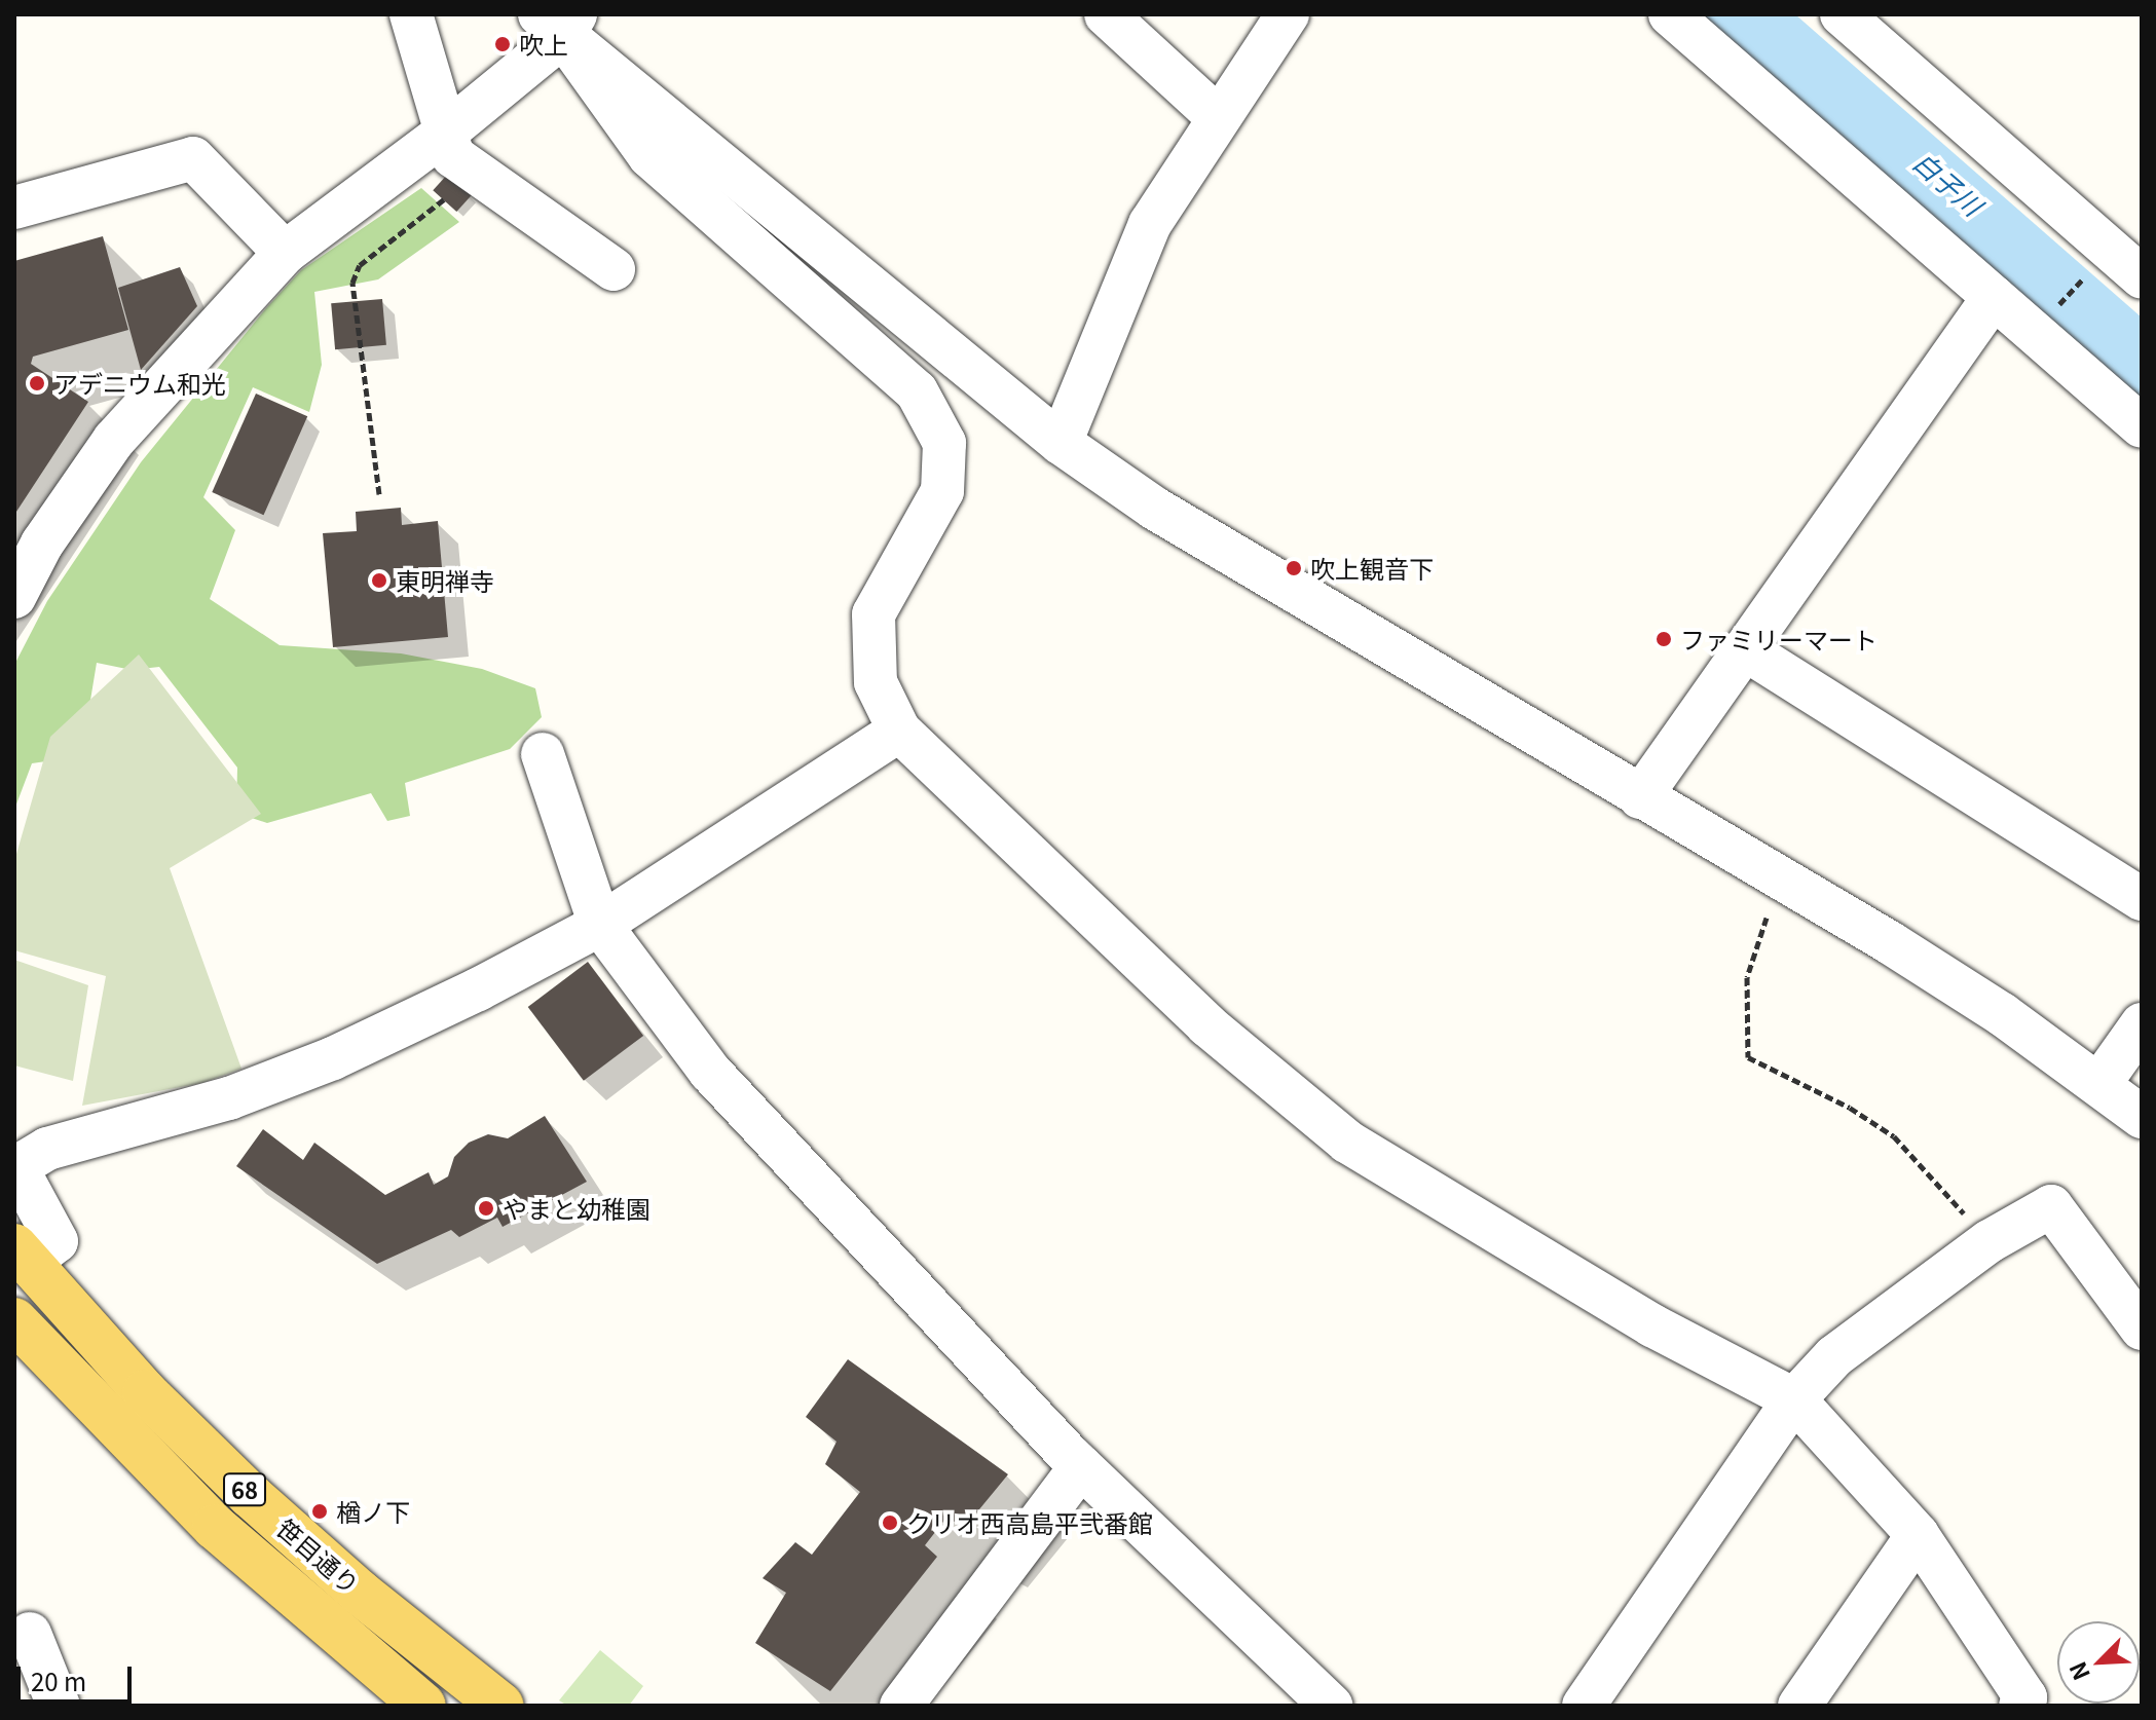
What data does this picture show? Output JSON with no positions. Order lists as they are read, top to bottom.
{
  "streets": {
    "main road": ["68", "笹目通り"]
  },
  "water": ["白子川"],
  "places": [
    "吹上",
    "アデニウム和光",
    "吹上観音下",
    "東明禅寺",
    "ファミリーマート",
    "やまと幼稚園",
    "楢ノ下",
    "クリオ西高島平弐番館"
  ],
  "scale_bar": "20 m",
  "north": "bottom left"
}
